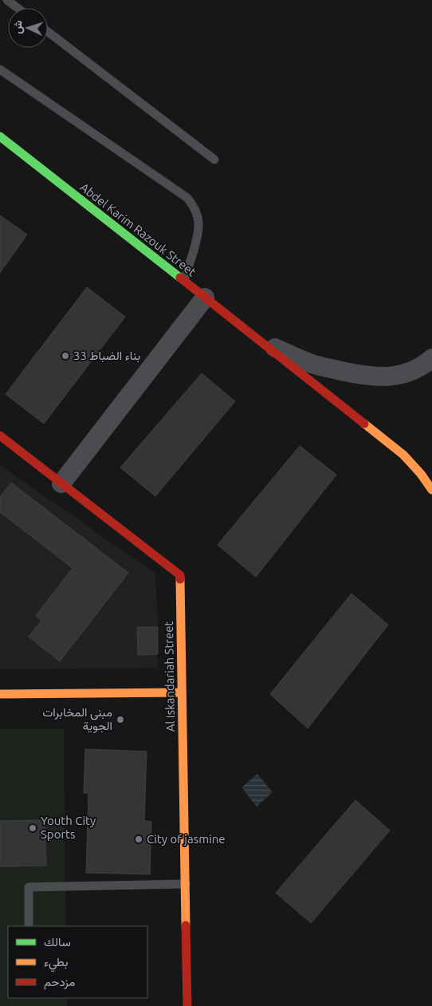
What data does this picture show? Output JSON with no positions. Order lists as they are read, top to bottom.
{
  "streets": {
    "street": ["Abdel Karim Razouk Street", "Al Iskandariah Street"]
  },
  "places": [
    "بناء الضباط 33",
    "مبنى المخابرات الجوية",
    "Youth City Sports",
    "City of jasmine"
  ],
  "legend": ["سالك", "بطيء", "مزدحم"],
  "north": "left"
}
